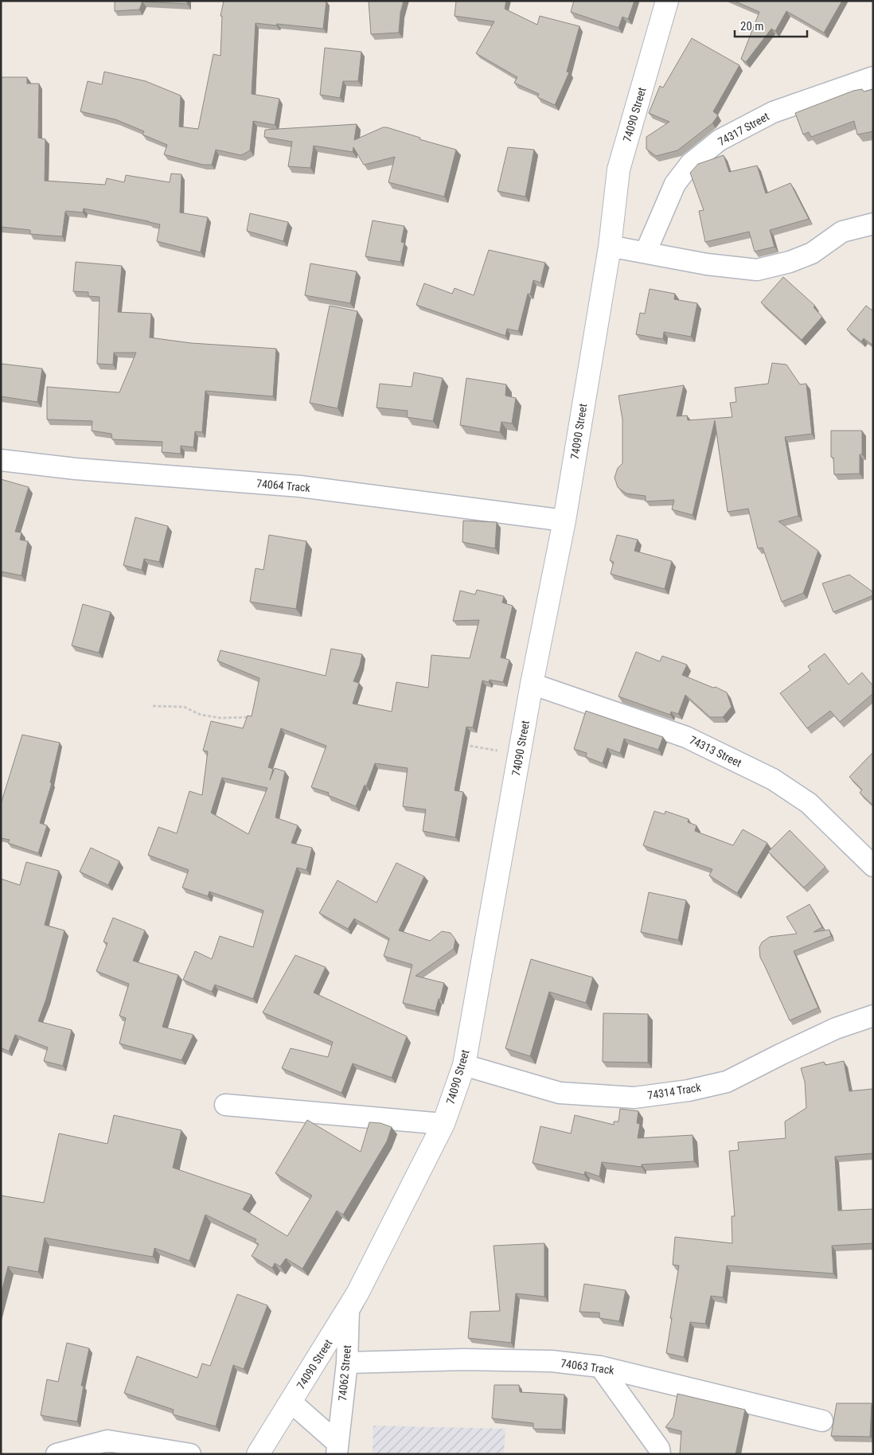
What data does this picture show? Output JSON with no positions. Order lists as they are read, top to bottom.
{
  "streets": {
    "street": [
      "74090 Street",
      "74317 Street",
      "74064 Track",
      "74313 Street",
      "74314 Track",
      "74063 Track",
      "74062 Street"
    ]
  },
  "crossings": [
    ["74090 Street", "74064 Track"],
    ["74090 Street", "74313 Street"],
    ["74090 Street", "74314 Track"],
    ["74090 Street", "74062 Street"],
    ["74063 Track", "74062 Street"]
  ],
  "scale_bar": "20 m"
}
